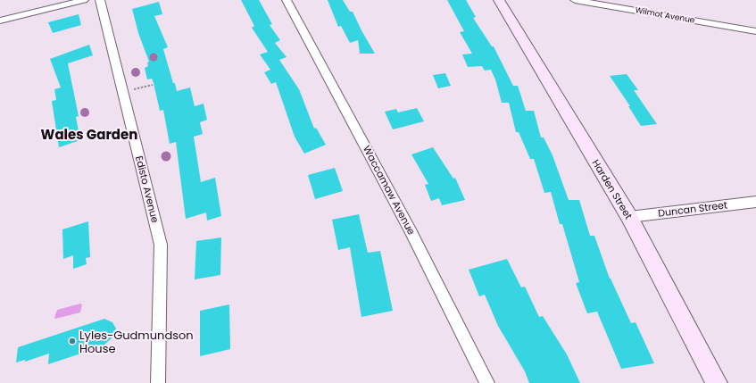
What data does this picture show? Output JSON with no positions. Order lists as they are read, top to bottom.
{
  "streets": {
    "main road": ["Harden Street"],
    "street": [
      "Wilmot Avenue",
      "Edisto Avenue",
      "Waccamaw Avenue",
      "Duncan Street"
    ]
  },
  "crossings": [
    ["Harden Street", "Duncan Street"]
  ],
  "districts": ["Wales Garden"],
  "places": ["Lyles-Gudmundson House"]
}
